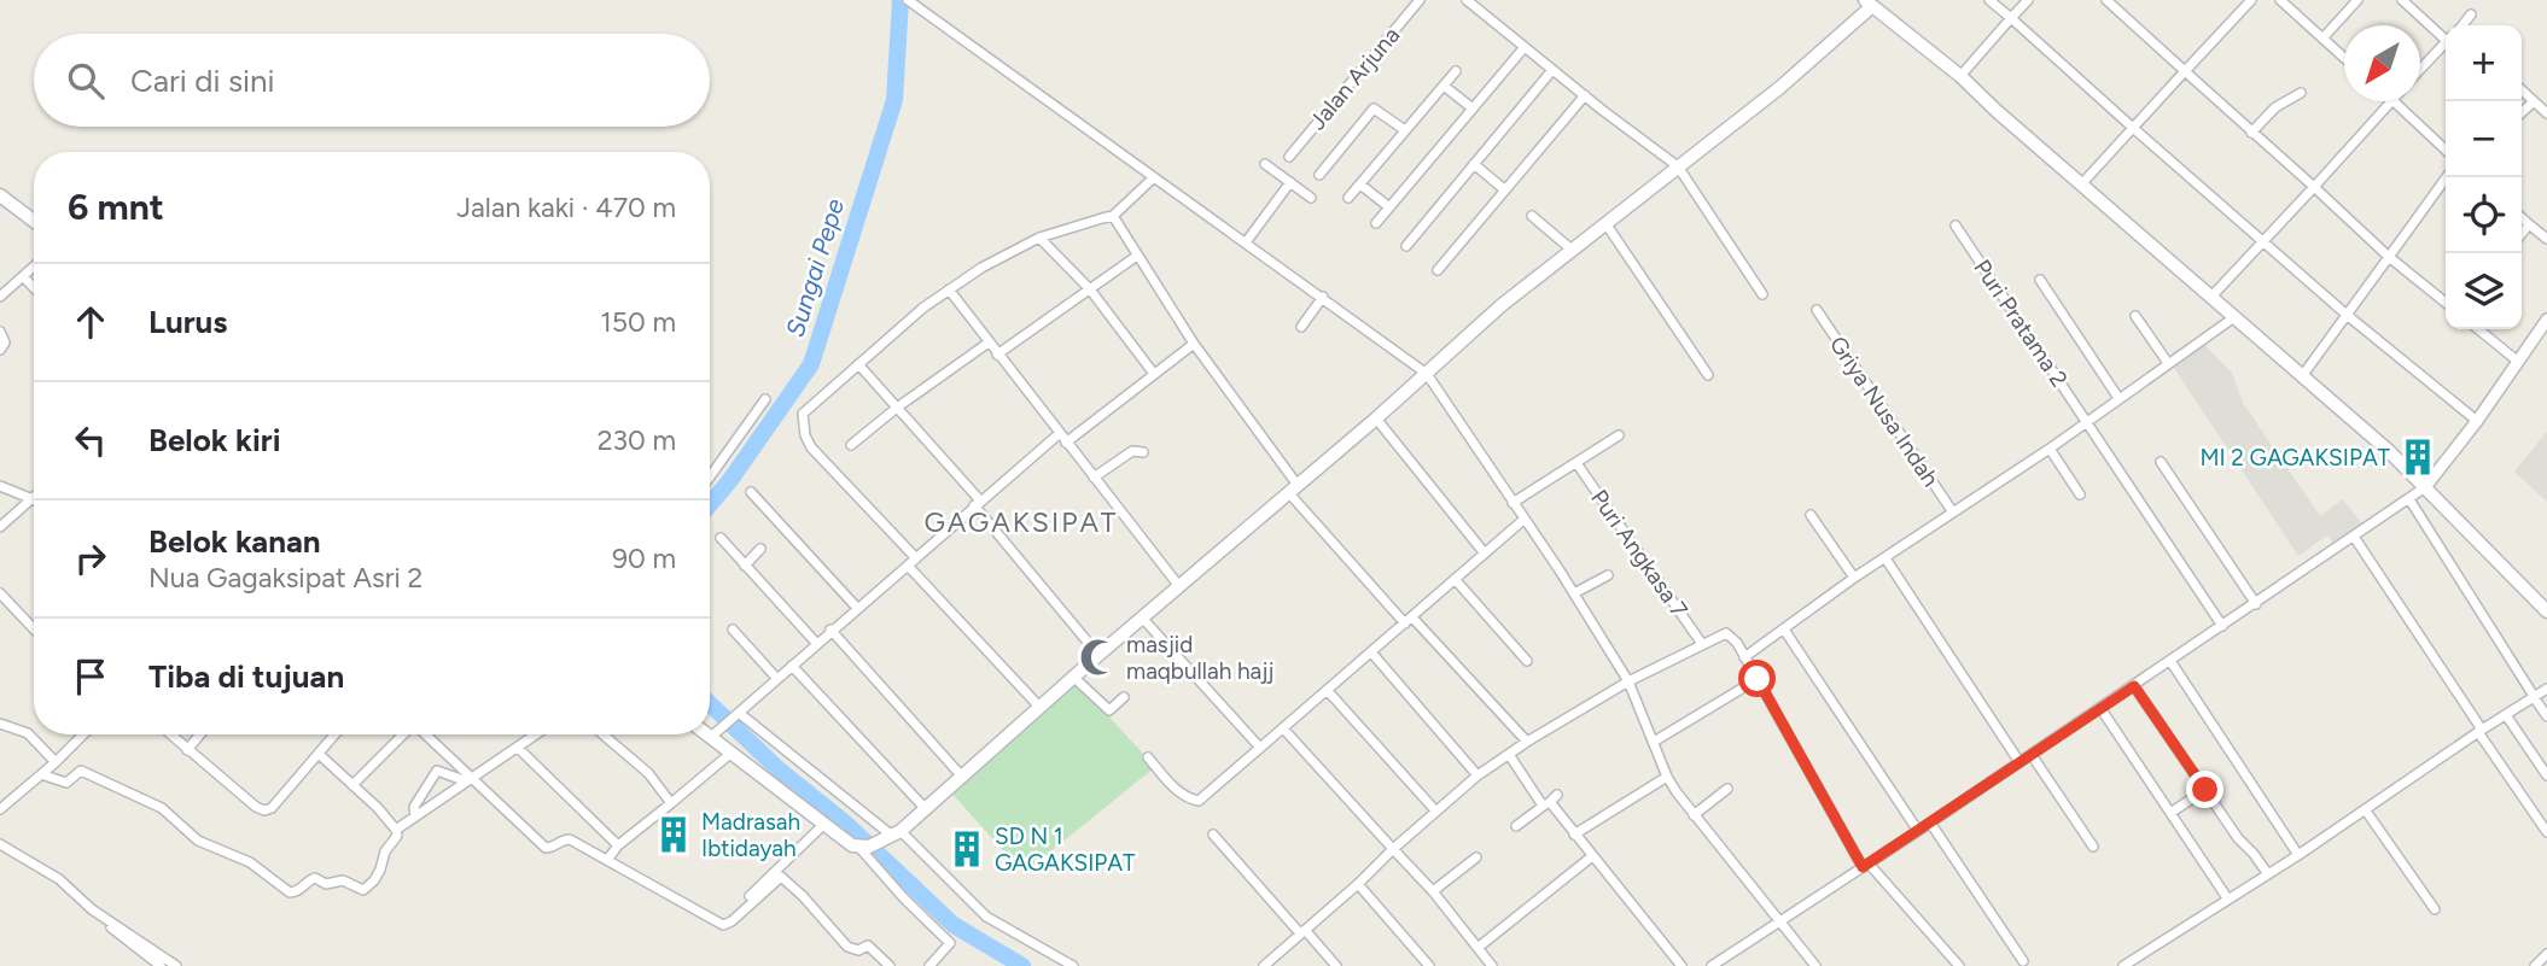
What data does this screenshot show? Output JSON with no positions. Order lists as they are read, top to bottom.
{
  "streets": {
    "street": [
      "Jalan Arjuna",
      "Puri Pratama 2",
      "Griya Nusa Indah",
      "Puri Angkasa 7"
    ]
  },
  "districts": ["GAGAKSIPAT"],
  "water": ["Sungai Pepe"],
  "places": {
    "building": ["MI 2 GAGAKSIPAT", "Madrasah Ibtidayah", "SD N 1 GAGAKSIPAT"],
    "mosque": ["masjid maqbullah hajj"]
  },
  "north": "bottom left",
  "page": {
    "map_buttons": ["+", "−"],
    "search": "Cari di sini",
    "heading": ["6 mnt", "Jalan kaki · 470 m"],
    "list": [
      ["Lurus", "150 m"],
      ["Belok kiri", "230 m"],
      ["Belok kanan", "Nua Gagaksipat Asri 2", "90 m"],
      "Tiba di tujuan"
    ]
  }
}
